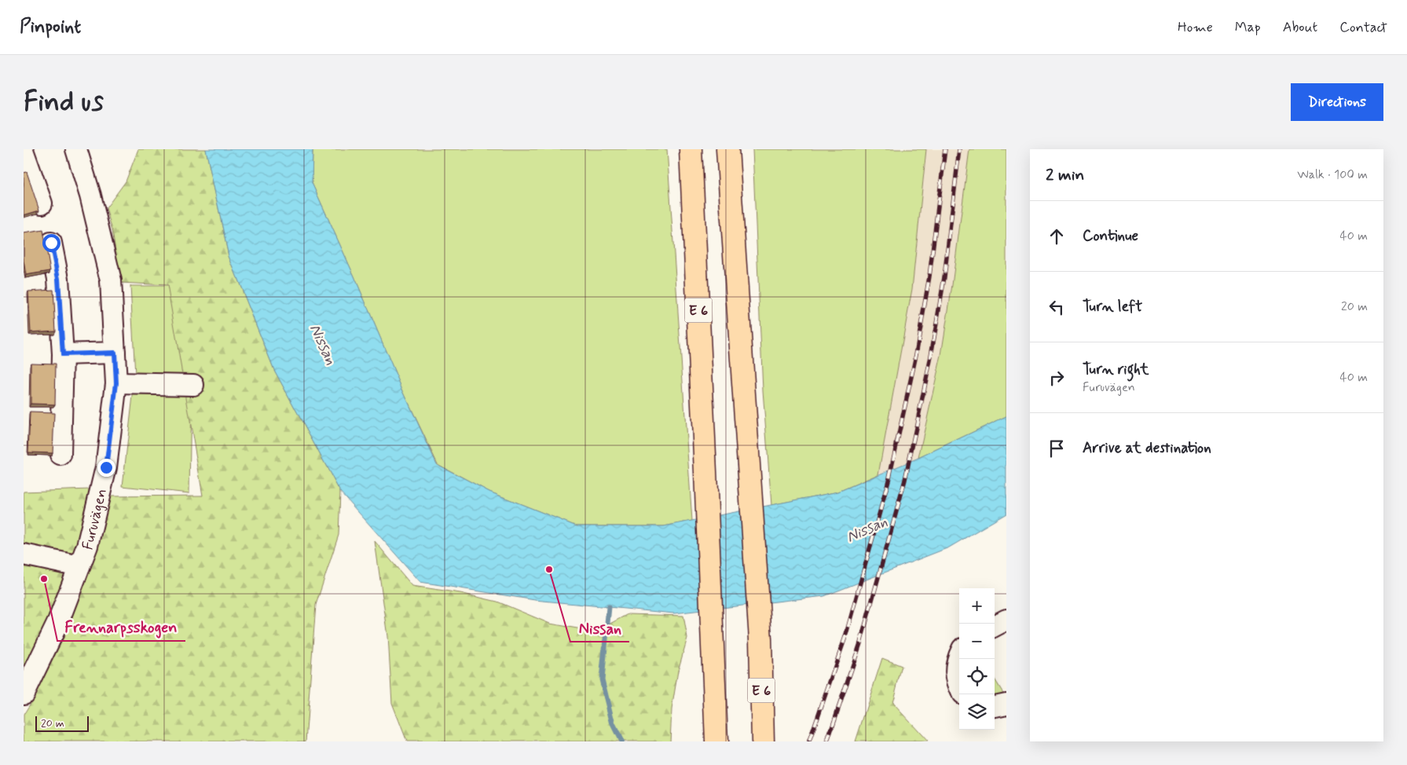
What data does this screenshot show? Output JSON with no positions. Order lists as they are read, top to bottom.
{
  "streets": {
    "highway": ["E 6"],
    "street": ["Furuvägen"]
  },
  "water": ["Nissan"],
  "places": ["Nissan", "Frennarpsskogen"],
  "scale_bar": "20 m",
  "page": {
    "header": "Pinpoint",
    "nav": [
      "Home",
      "Map",
      "About",
      "Contact"
    ],
    "buttons": "Directions",
    "title": "Find us",
    "heading": ["2 min", "Walk · 100 m"],
    "list": [
      ["Continue", "40 m"],
      ["Turn left", "20 m"],
      ["Turn right", "Furuvägen", "40 m"],
      "Arrive at destination"
    ],
    "map_buttons": ["+", "−"],
    "scale": "20 m"
  }
}
